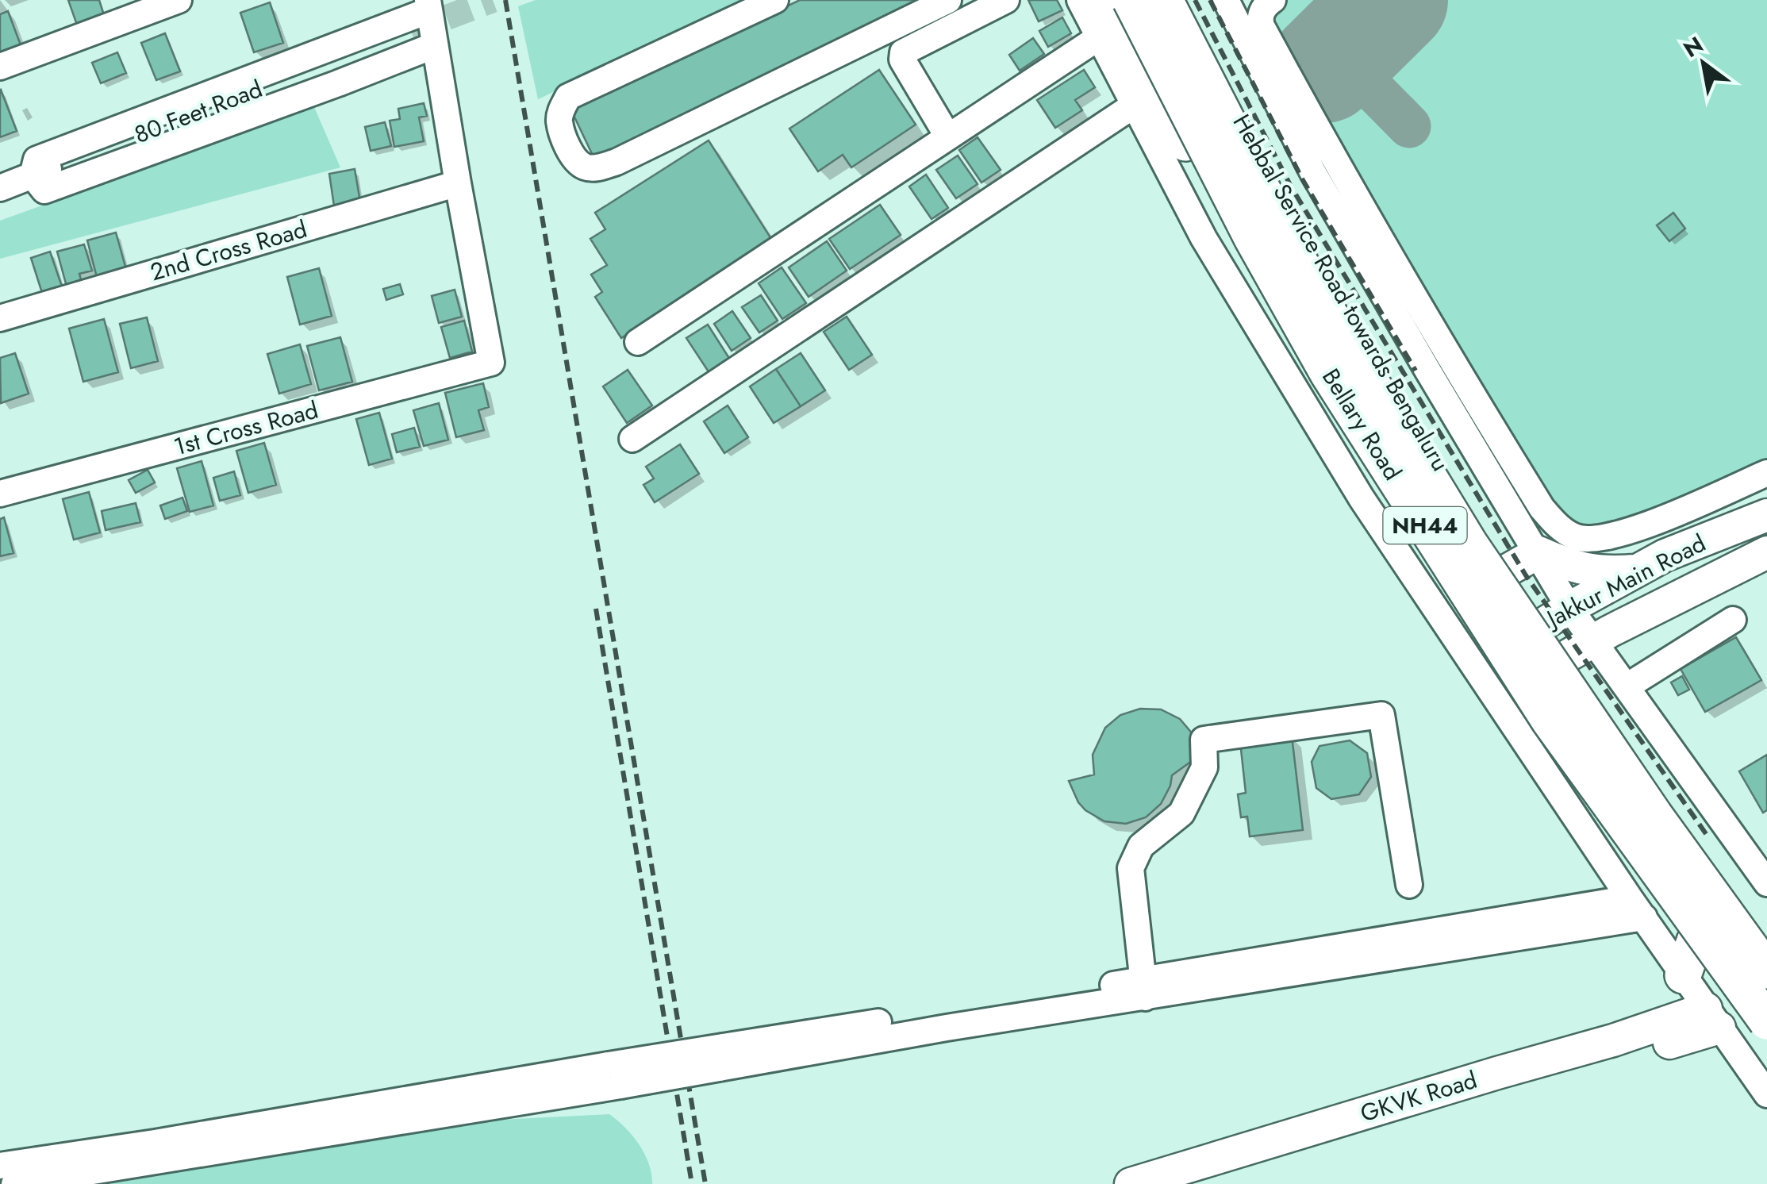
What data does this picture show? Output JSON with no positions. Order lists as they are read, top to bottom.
{
  "streets": {
    "highway": ["Hebbal Service Road towards Bengaluru", "Bellary Road", "NH44"],
    "main road": ["Jakkur Main Road", "GKVK Road"],
    "street": ["80 Feet Road", "2nd Cross Road", "1st Cross Road"]
  },
  "crossings": [
    ["2nd Cross Road", "1st Cross Road"],
    ["Hebbal Service Road towards Bengaluru", "Jakkur Main Road"]
  ],
  "north": "top left"
}
